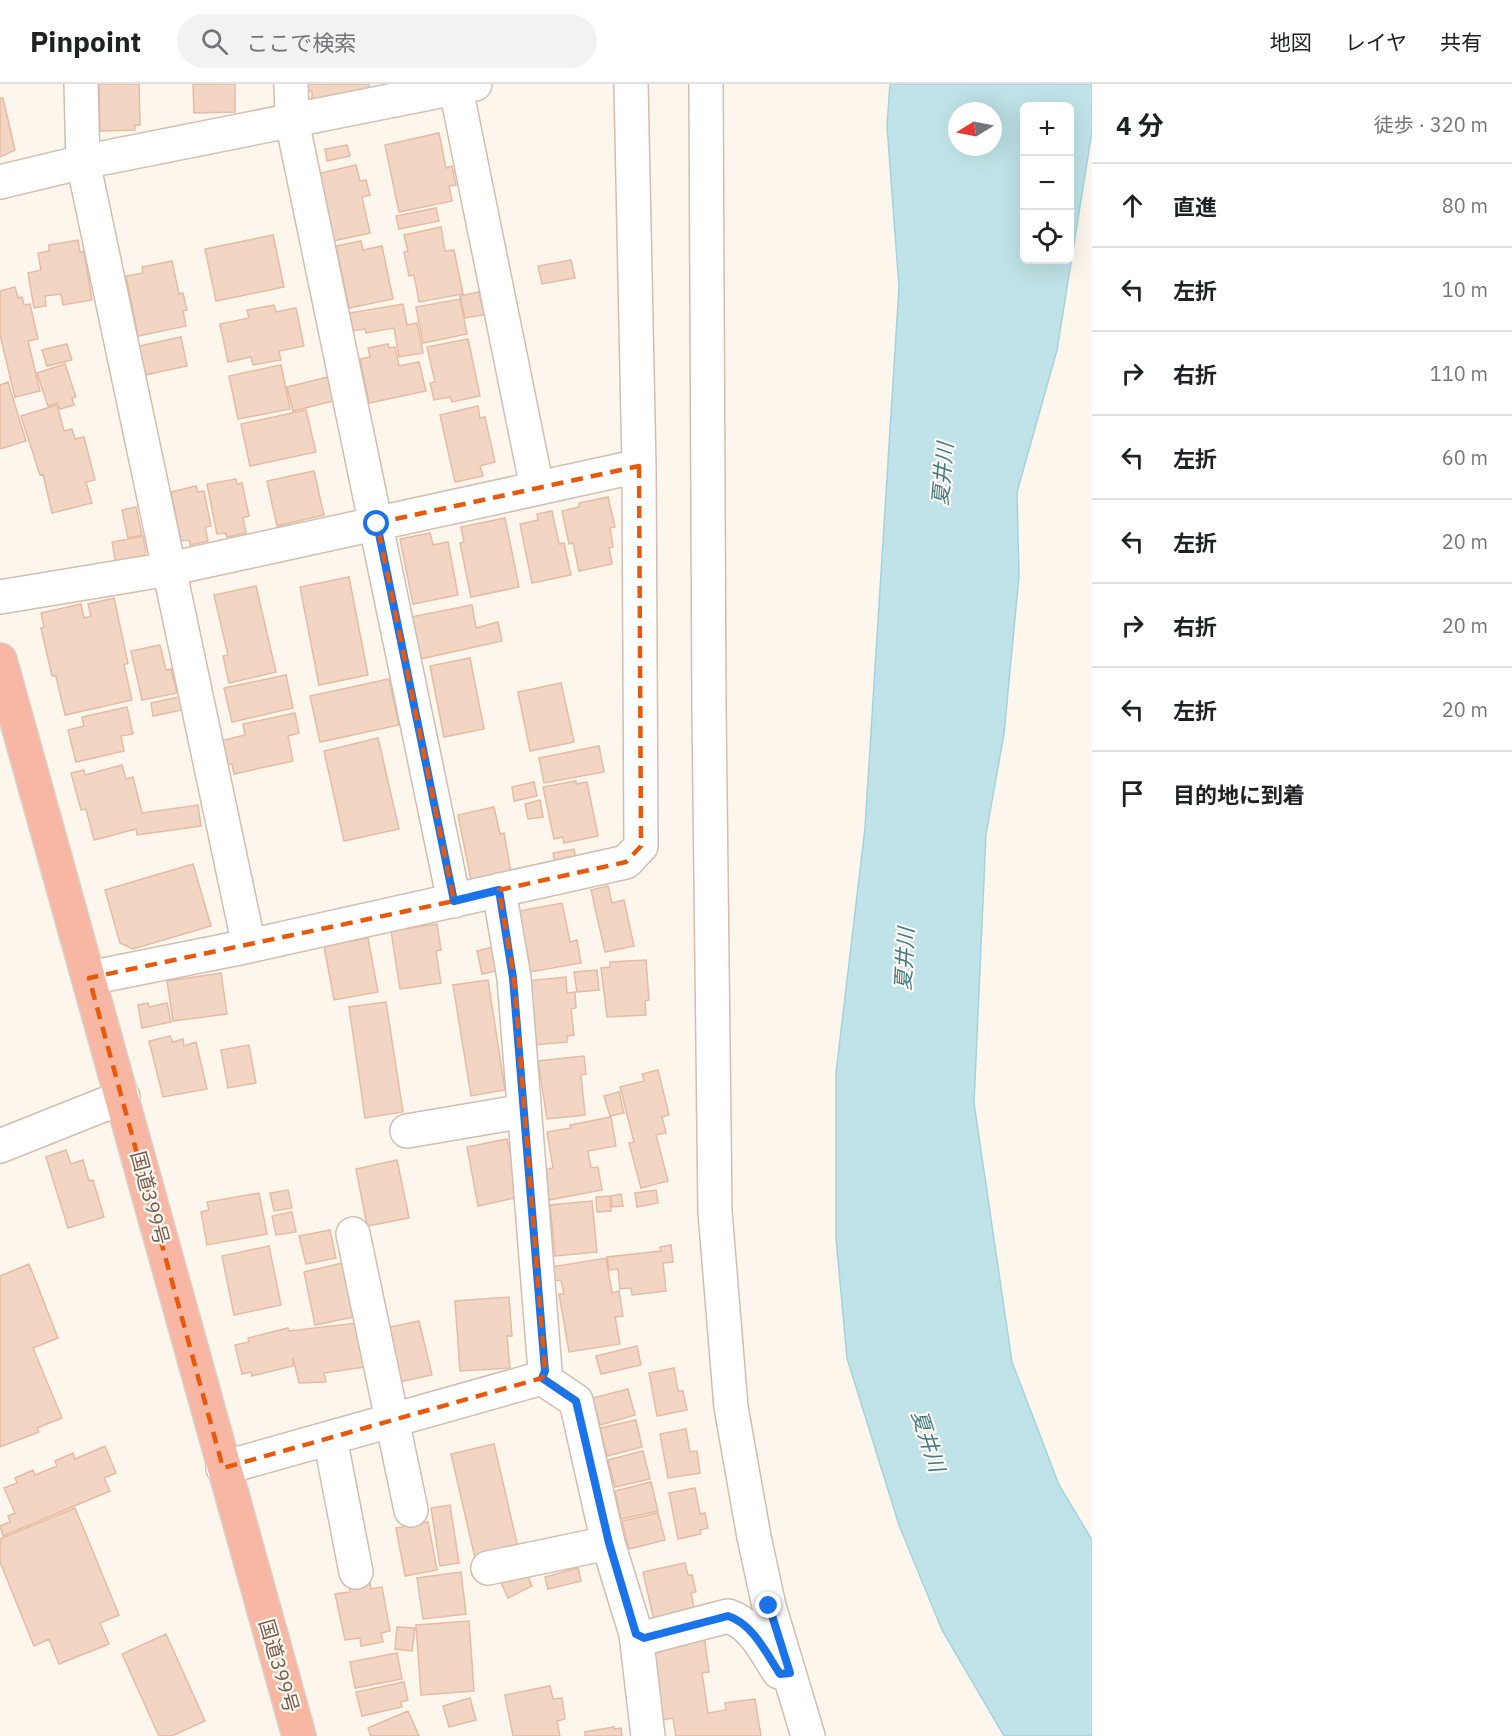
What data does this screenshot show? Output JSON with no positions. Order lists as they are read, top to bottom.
{
  "streets": {
    "highway": ["国道399号"]
  },
  "water": ["夏井川"],
  "north": "left",
  "page": {
    "header": "Pinpoint",
    "search": "ここで検索",
    "nav": ["地図", "レイヤ", "共有"],
    "heading": ["4 分", "徒歩 · 320 m"],
    "map_buttons": ["+", "−"],
    "list": [
      ["直進", "80 m"],
      ["左折", "10 m"],
      ["右折", "110 m"],
      ["左折", "60 m"],
      ["左折", "20 m"],
      ["右折", "20 m"],
      ["左折", "20 m"],
      "目的地に到着"
    ]
  }
}
